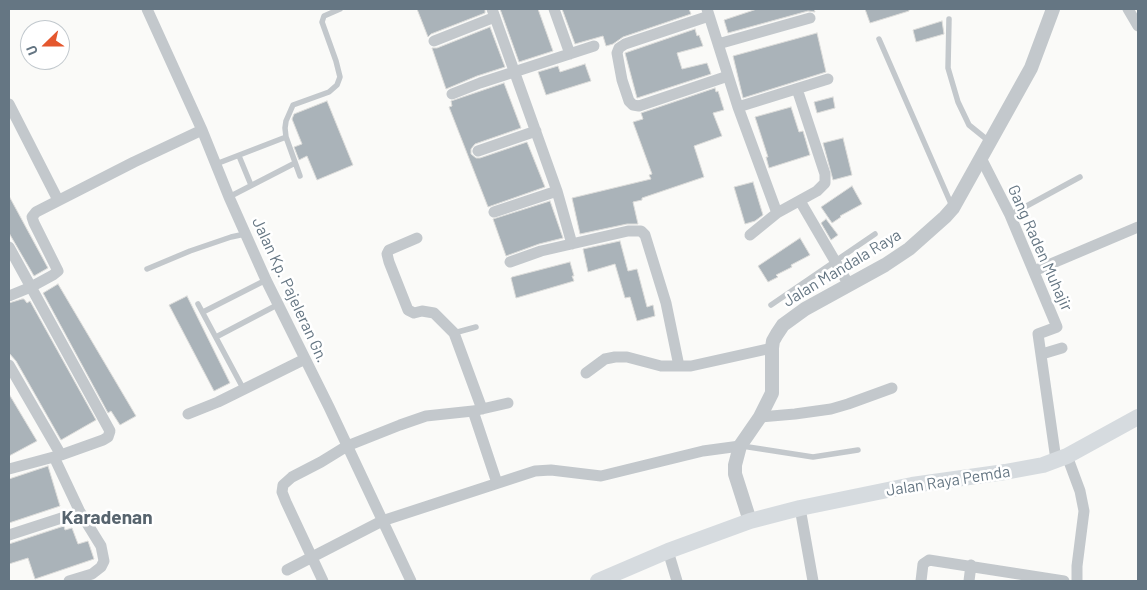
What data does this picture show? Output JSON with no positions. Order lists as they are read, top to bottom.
{
  "streets": {
    "main road": ["Jalan Raya Pemda"],
    "street": ["Gang Raden Muhajir", "Jalan Mandala Raya", "Jalan Kp. Pajeleran Gn."]
  },
  "crossings": [
    ["Gang Raden Muhajir", "Jalan Mandala Raya"],
    ["Gang Raden Muhajir", "Jalan Raya Pemda"],
    ["Jalan Mandala Raya", "Jalan Raya Pemda"]
  ],
  "districts": ["Karadenan"],
  "north": "left"
}
